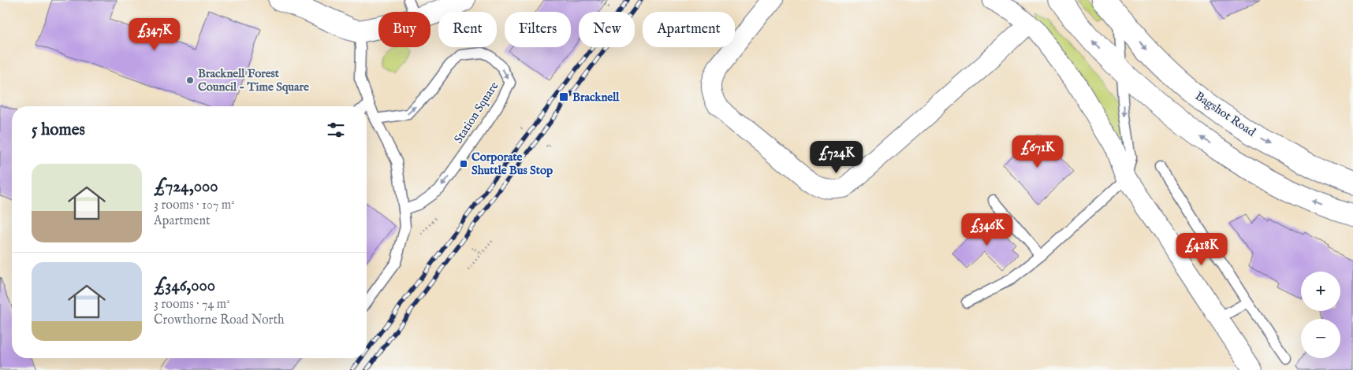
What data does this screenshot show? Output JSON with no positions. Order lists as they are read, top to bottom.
{
  "streets": {
    "main road": ["Bagshot Road"],
    "lane": ["Station Square"]
  },
  "places": {
    "other": ["Bracknell Forest Council - Time Square"],
    "transit": ["Bracknell", "Corporate Shuttle Bus Stop"]
  },
  "page": {
    "chip": [
      "Buy",
      "Rent",
      "Filters",
      "New",
      "Apartment"
    ],
    "price": [
      "£347K",
      "£671K",
      "£724K",
      "£346K",
      "£418K"
    ],
    "heading": "5 homes",
    "list": [
      {
        "name": "£724,000",
        "note": "3 rooms · 107 m² · Apartment"
      },
      {
        "name": "£346,000",
        "note": "3 rooms · 74 m² · Crowthorne Road North"
      }
    ],
    "map_buttons": ["+", "−"]
  }
}
